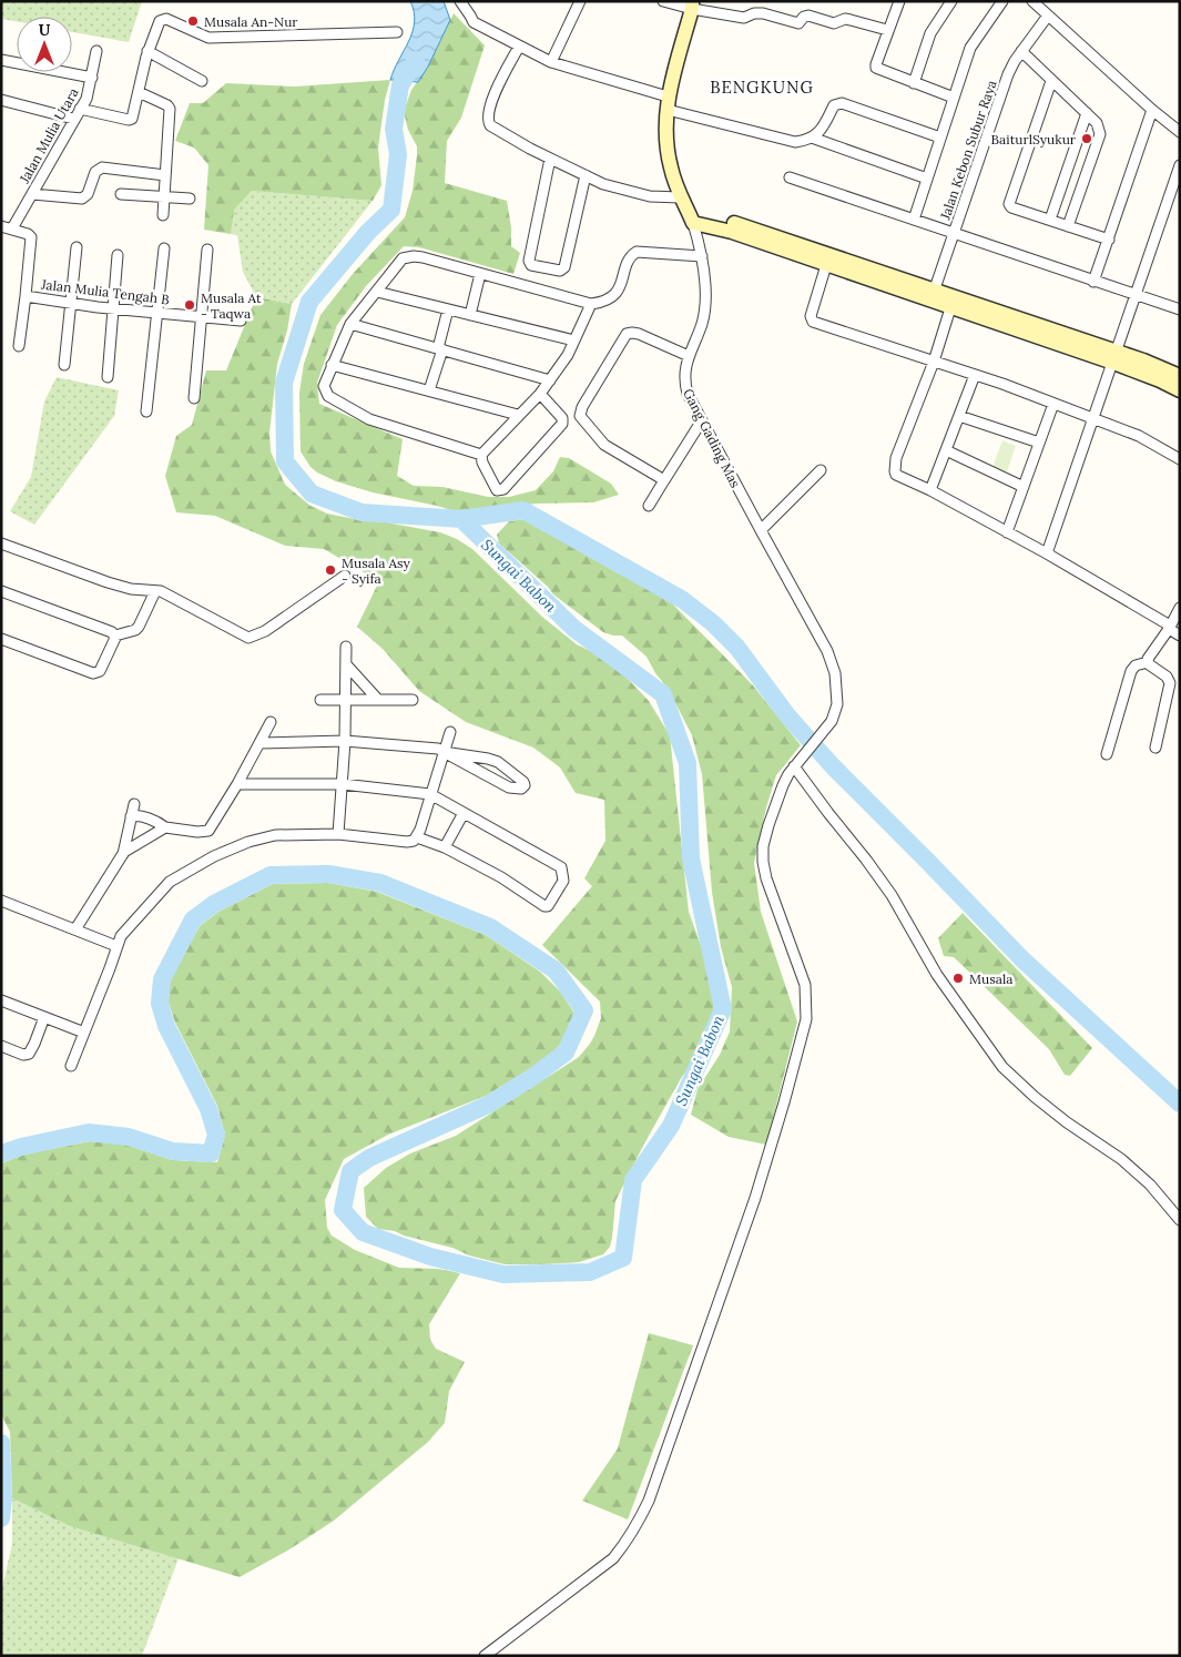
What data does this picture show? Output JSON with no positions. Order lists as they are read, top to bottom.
{
  "streets": {
    "street": [
      "Jalan Mulia Utara",
      "Jalan Kebon Subur Raya",
      "Jalan Mulia Tengah B",
      "Gang Gading Mas"
    ]
  },
  "crossings": [
    ["Jalan Mulia Utara", "Jalan Mulia Tengah B"]
  ],
  "districts": ["BENGKUNG"],
  "water": ["Sungai Babon"],
  "places": [
    "Musala An-Nur",
    "BaiturlSyukur",
    "Musala At - Taqwa",
    "Musala Asy - Syifa",
    "Musala"
  ],
  "north": "top"
}
